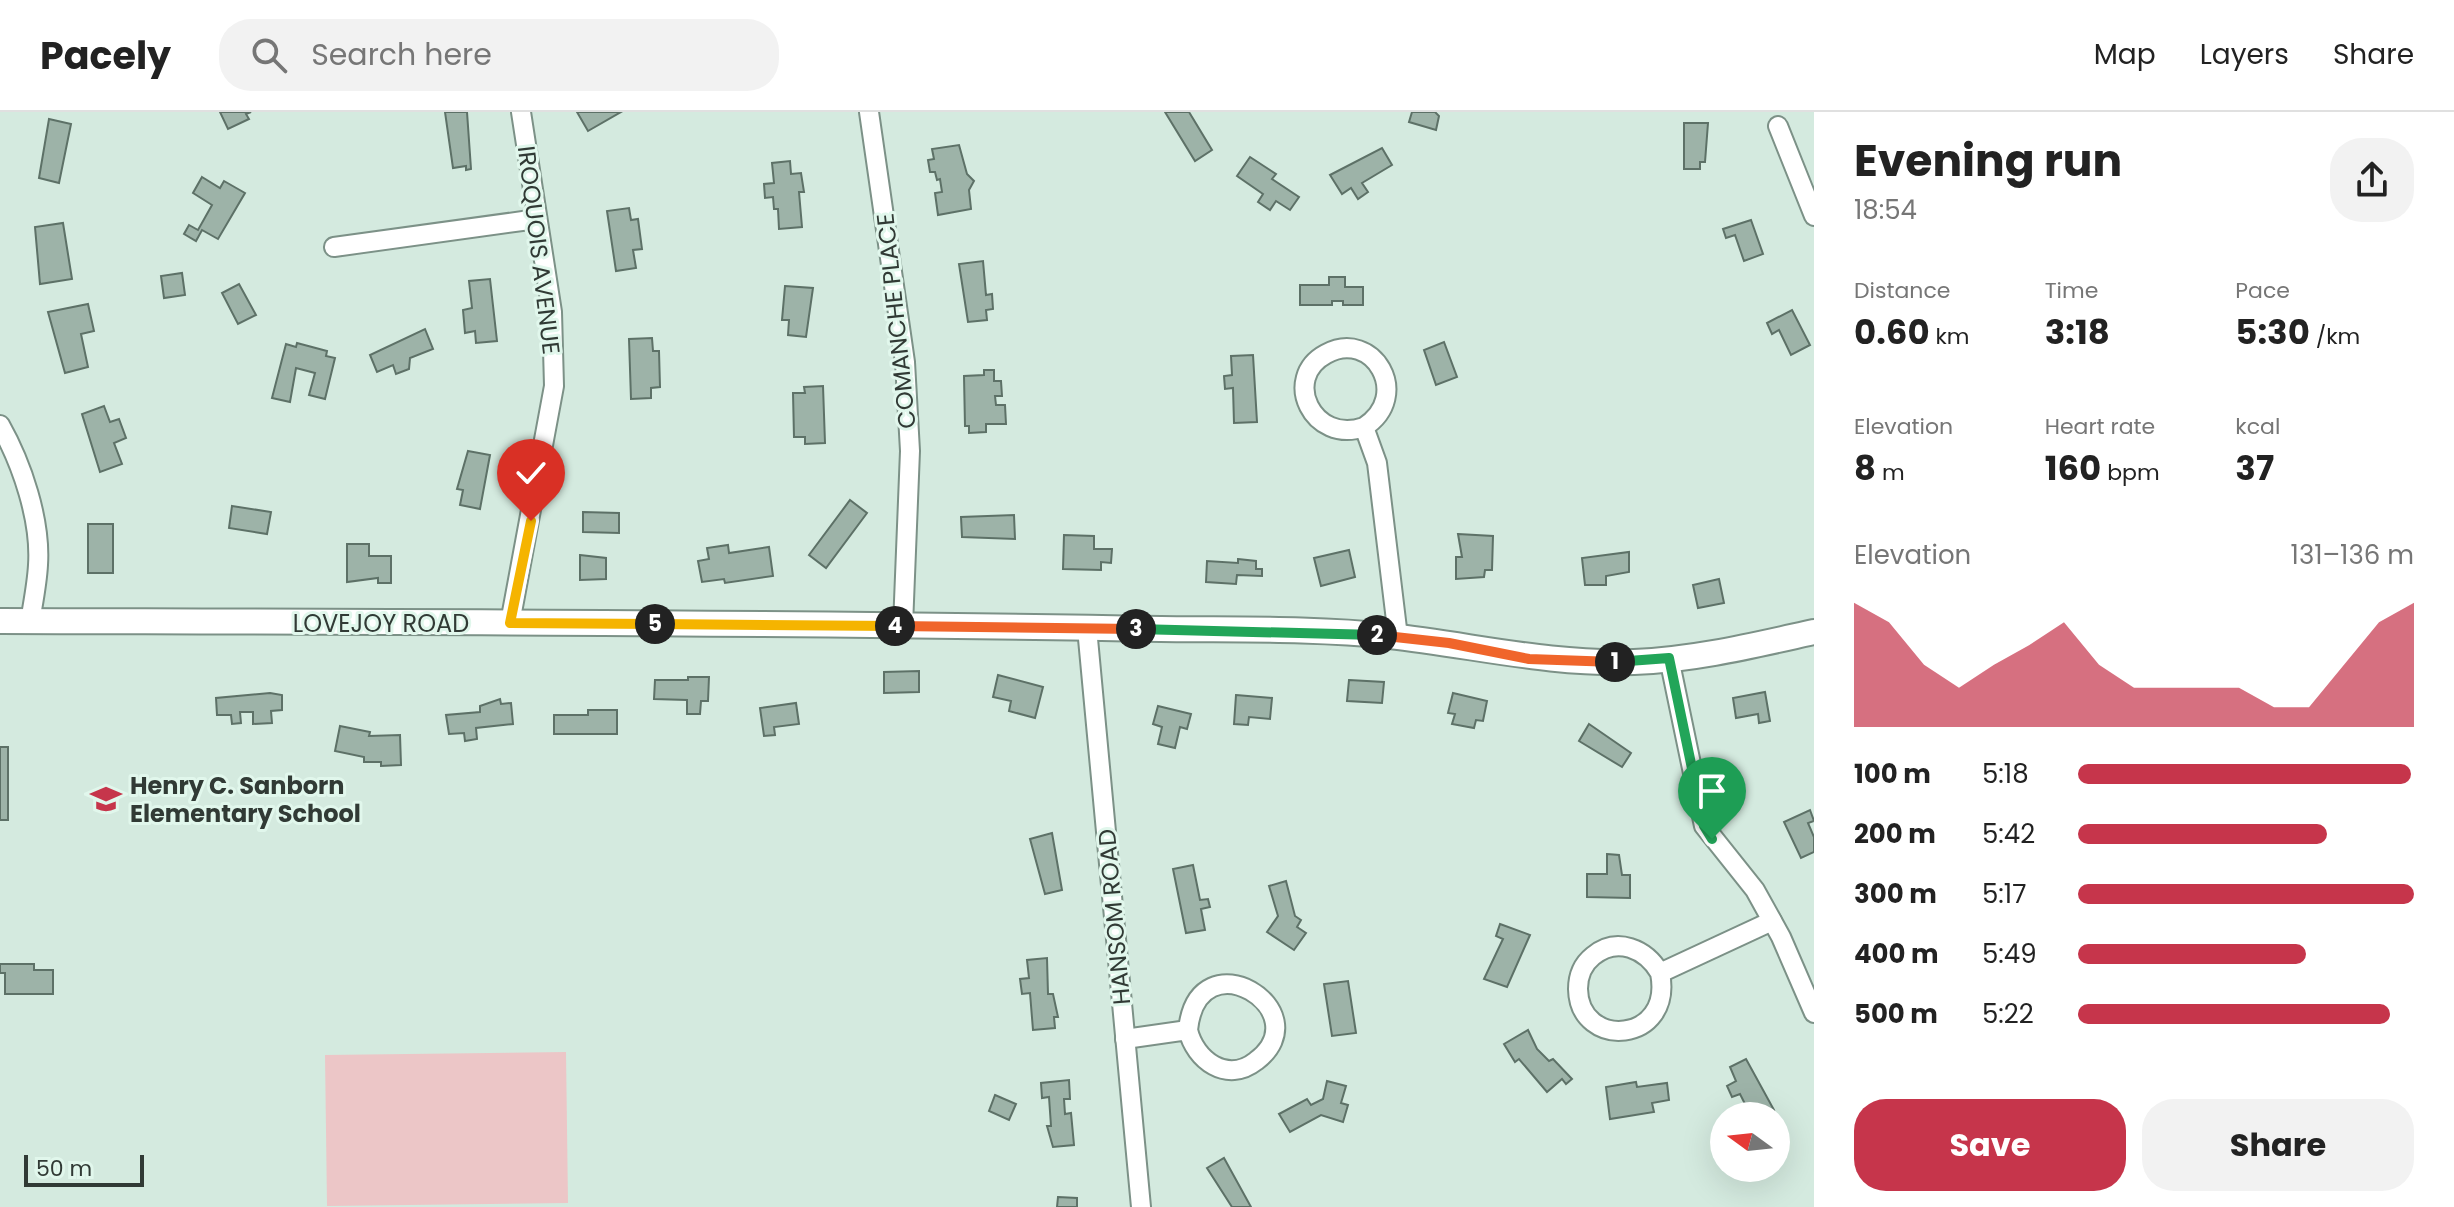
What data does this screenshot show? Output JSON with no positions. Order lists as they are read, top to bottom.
{
  "streets": {
    "main road": ["LOVEJOY ROAD"],
    "street": ["IROQUOIS AVENUE", "COMANCHE PLACE", "HANSOM ROAD"]
  },
  "crossings": [
    ["IROQUOIS AVENUE", "LOVEJOY ROAD"],
    ["COMANCHE PLACE", "LOVEJOY ROAD"],
    ["LOVEJOY ROAD", "HANSOM ROAD"]
  ],
  "places": {
    "school or university": ["Henry C. Sanborn Elementary School"]
  },
  "scale_bar": "50 m",
  "north": "left",
  "page": {
    "header": "Pacely",
    "search": "Search here",
    "nav": ["Map", "Layers", "Share"],
    "heading": ["Evening run", "18:54"],
    "stats": [
      ["Distance", "0.60 km"],
      ["Time", "3:18"],
      ["Pace", "5:30 /km"],
      ["Elevation", "8 m"],
      ["Heart rate", "160 bpm"],
      ["kcal", "37"]
    ],
    "chart": ["Elevation", "131–136 m"],
    "pins": [
      "5",
      "4",
      "3",
      "2",
      "1"
    ],
    "list": [
      {
        "name": "100 m",
        "note": "5:18"
      },
      {
        "name": "200 m",
        "note": "5:42"
      },
      {
        "name": "300 m",
        "note": "5:17"
      },
      {
        "name": "400 m",
        "note": "5:49"
      },
      {
        "name": "500 m",
        "note": "5:22"
      }
    ],
    "buttons": ["Save", "Share"],
    "scale": "50 m"
  }
}
